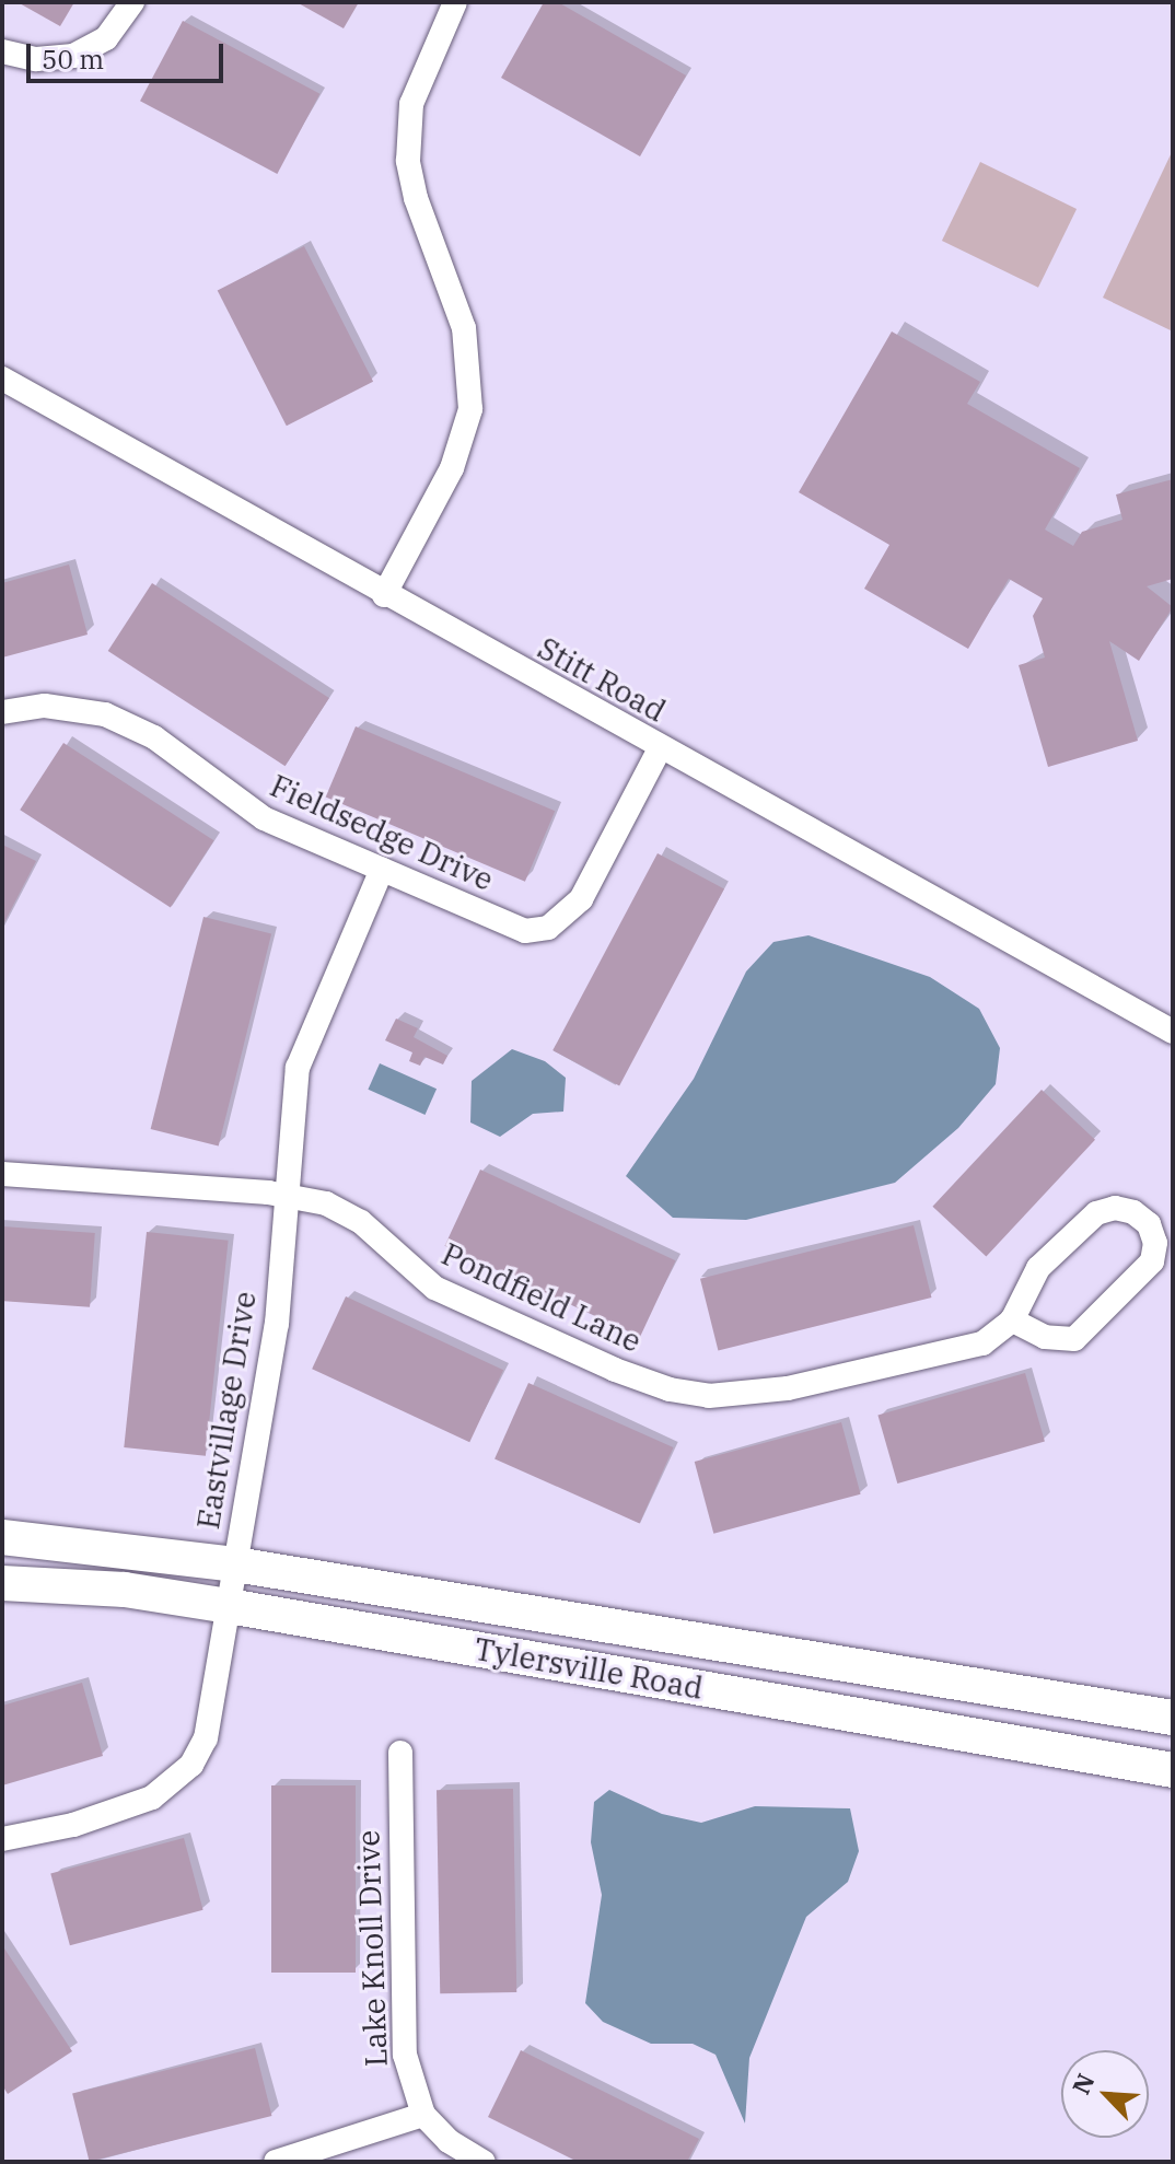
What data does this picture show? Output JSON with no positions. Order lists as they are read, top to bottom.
{
  "streets": {
    "main road": ["Tylersville Road"],
    "street": [
      "Stitt Road",
      "Fieldsedge Drive",
      "Pondfield Lane",
      "Eastvillage Drive",
      "Lake Knoll Drive"
    ]
  },
  "crossings": [
    ["Stitt Road", "Fieldsedge Drive"],
    ["Fieldsedge Drive", "Eastvillage Drive"],
    ["Pondfield Lane", "Eastvillage Drive"],
    ["Eastvillage Drive", "Tylersville Road"]
  ],
  "scale_bar": "50 m",
  "north": "top left"
}
